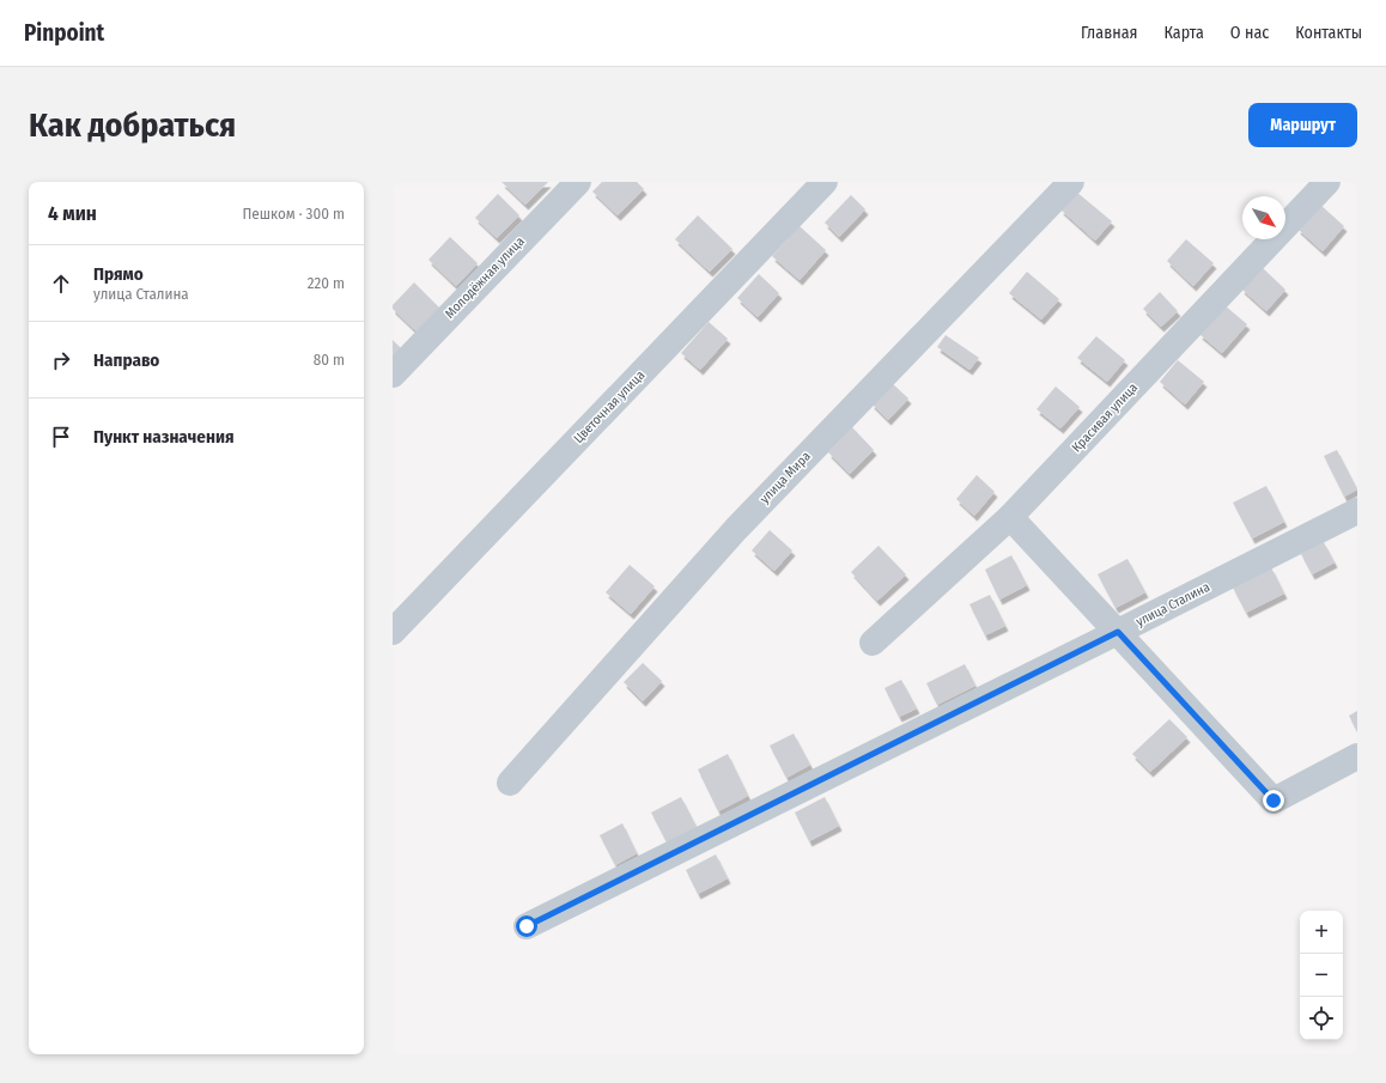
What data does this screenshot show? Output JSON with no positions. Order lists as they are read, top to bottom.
{
  "streets": {
    "street": [
      "Молодёжная улица",
      "Цветочная улица",
      "Красивая улица",
      "улица Мира",
      "улица Сталина"
    ]
  },
  "north": "bottom right",
  "page": {
    "header": "Pinpoint",
    "nav": [
      "Главная",
      "Карта",
      "О нас",
      "Контакты"
    ],
    "buttons": "Маршрут",
    "title": "Как добраться",
    "heading": ["4 мин", "Пешком · 300 m"],
    "list": [
      ["Прямо", "улица Сталина", "220 m"],
      ["Направо", "80 m"],
      "Пункт назначения"
    ],
    "map_buttons": ["+", "−"]
  }
}
